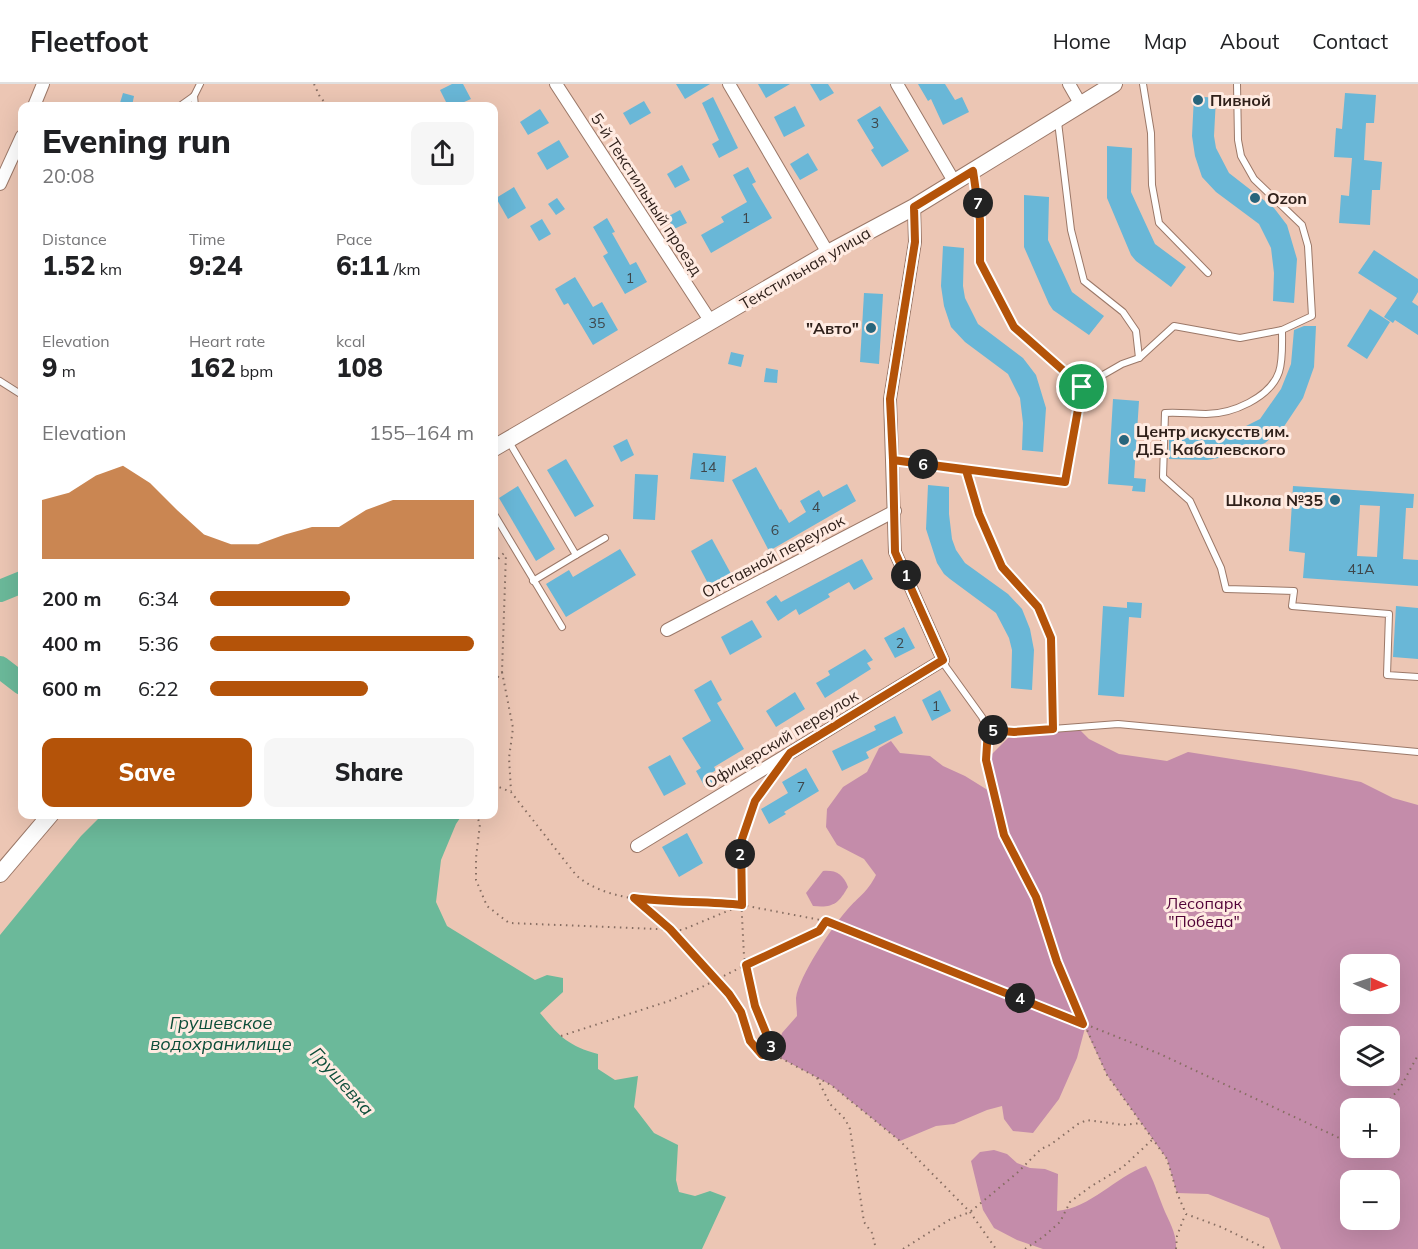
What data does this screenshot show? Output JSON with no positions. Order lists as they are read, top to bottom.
{
  "streets": {
    "main road": ["Текстильная улица"],
    "street": ["5-й Текстильный проезд", "Отставной переулок", "Офицерский переулок"]
  },
  "crossings": [
    ["5-й Текстильный проезд", "Текстильная улица"]
  ],
  "water": ["Грушевское водохранилище", "Грушевка"],
  "parks": ["Лесопарк \"Победа\""],
  "places": [
    "Пивной",
    "Ozon",
    "\"Авто\"",
    "Центр искусств им. Д.Б. Кабалевского",
    "Школа №35"
  ],
  "house_numbers": [
    "3",
    "1",
    "1",
    "35",
    "14",
    "4",
    "6",
    "41А",
    "2",
    "1",
    "7"
  ],
  "north": "right",
  "page": {
    "header": "Fleetfoot",
    "nav": [
      "Home",
      "Map",
      "About",
      "Contact"
    ],
    "heading": ["Evening run", "20:08"],
    "pins": [
      "7",
      "6",
      "1",
      "5",
      "2",
      "4",
      "3"
    ],
    "stats": [
      ["Distance", "1.52 km"],
      ["Time", "9:24"],
      ["Pace", "6:11 /km"],
      ["Elevation", "9 m"],
      ["Heart rate", "162 bpm"],
      ["kcal", "108"]
    ],
    "chart": ["Elevation", "155–164 m"],
    "list": [
      {
        "name": "200 m",
        "note": "6:34"
      },
      {
        "name": "400 m",
        "note": "5:36"
      },
      {
        "name": "600 m",
        "note": "6:22"
      }
    ],
    "buttons": ["Save", "Share"],
    "map_buttons": ["+", "−"]
  }
}
